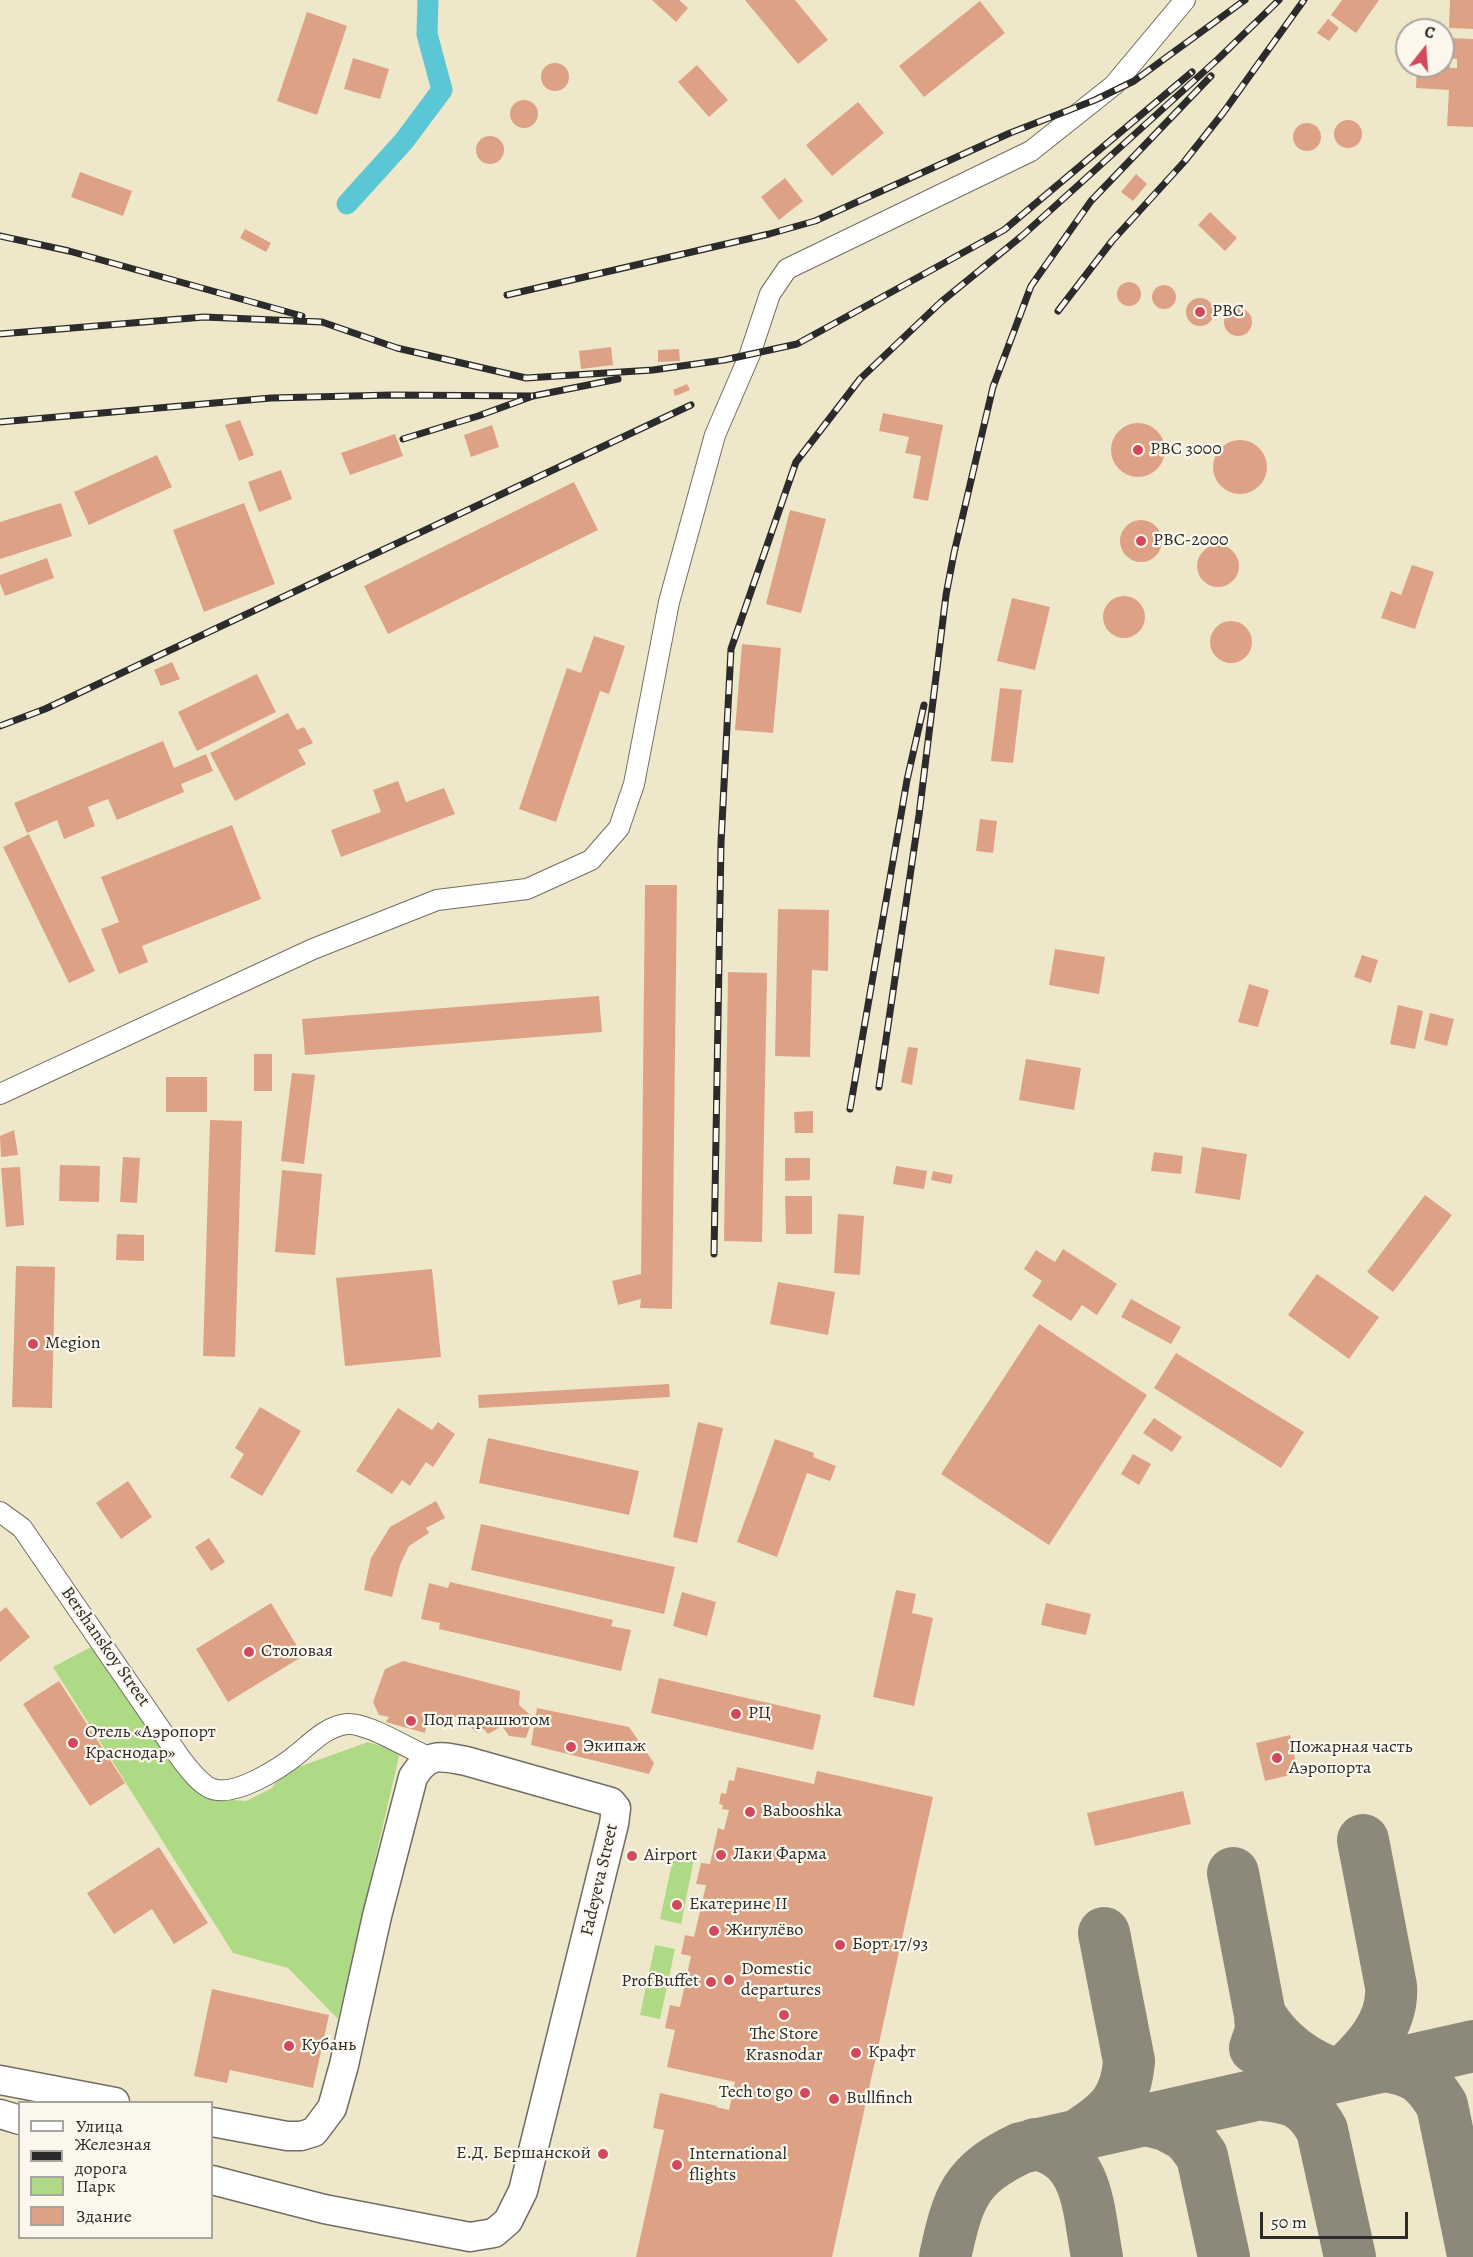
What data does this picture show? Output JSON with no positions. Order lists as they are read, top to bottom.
{
  "streets": {
    "main road": ["Fadeyeva Street"],
    "street": ["Bershanskoy Street"]
  },
  "crossings": [
    ["Bershanskoy Street", "Fadeyeva Street"]
  ],
  "places": [
    "РВС",
    "РВС 3000",
    "РВС-2000",
    "Megion",
    "Столовая",
    "РЦ",
    "Под парашютом",
    "Отель «Аэропорт Краснодар»",
    "Экипаж",
    "Пожарная часть Аэропорта",
    "Babooshka",
    "Лаки Фарма",
    "Airport",
    "Екатерине II",
    "Жигулёво",
    "Борт 17/93",
    "Domestic departures",
    "ProfBuffet",
    "The Store Krasnodar",
    "Кубань",
    "Крафт",
    "Tech to go",
    "Bullfinch",
    "Е.Д. Бершанской",
    "International flights"
  ],
  "legend": [
    "Улица",
    "Железная дорога",
    "Парк",
    "Здание"
  ],
  "scale_bar": "50 m",
  "north": "top"
}
